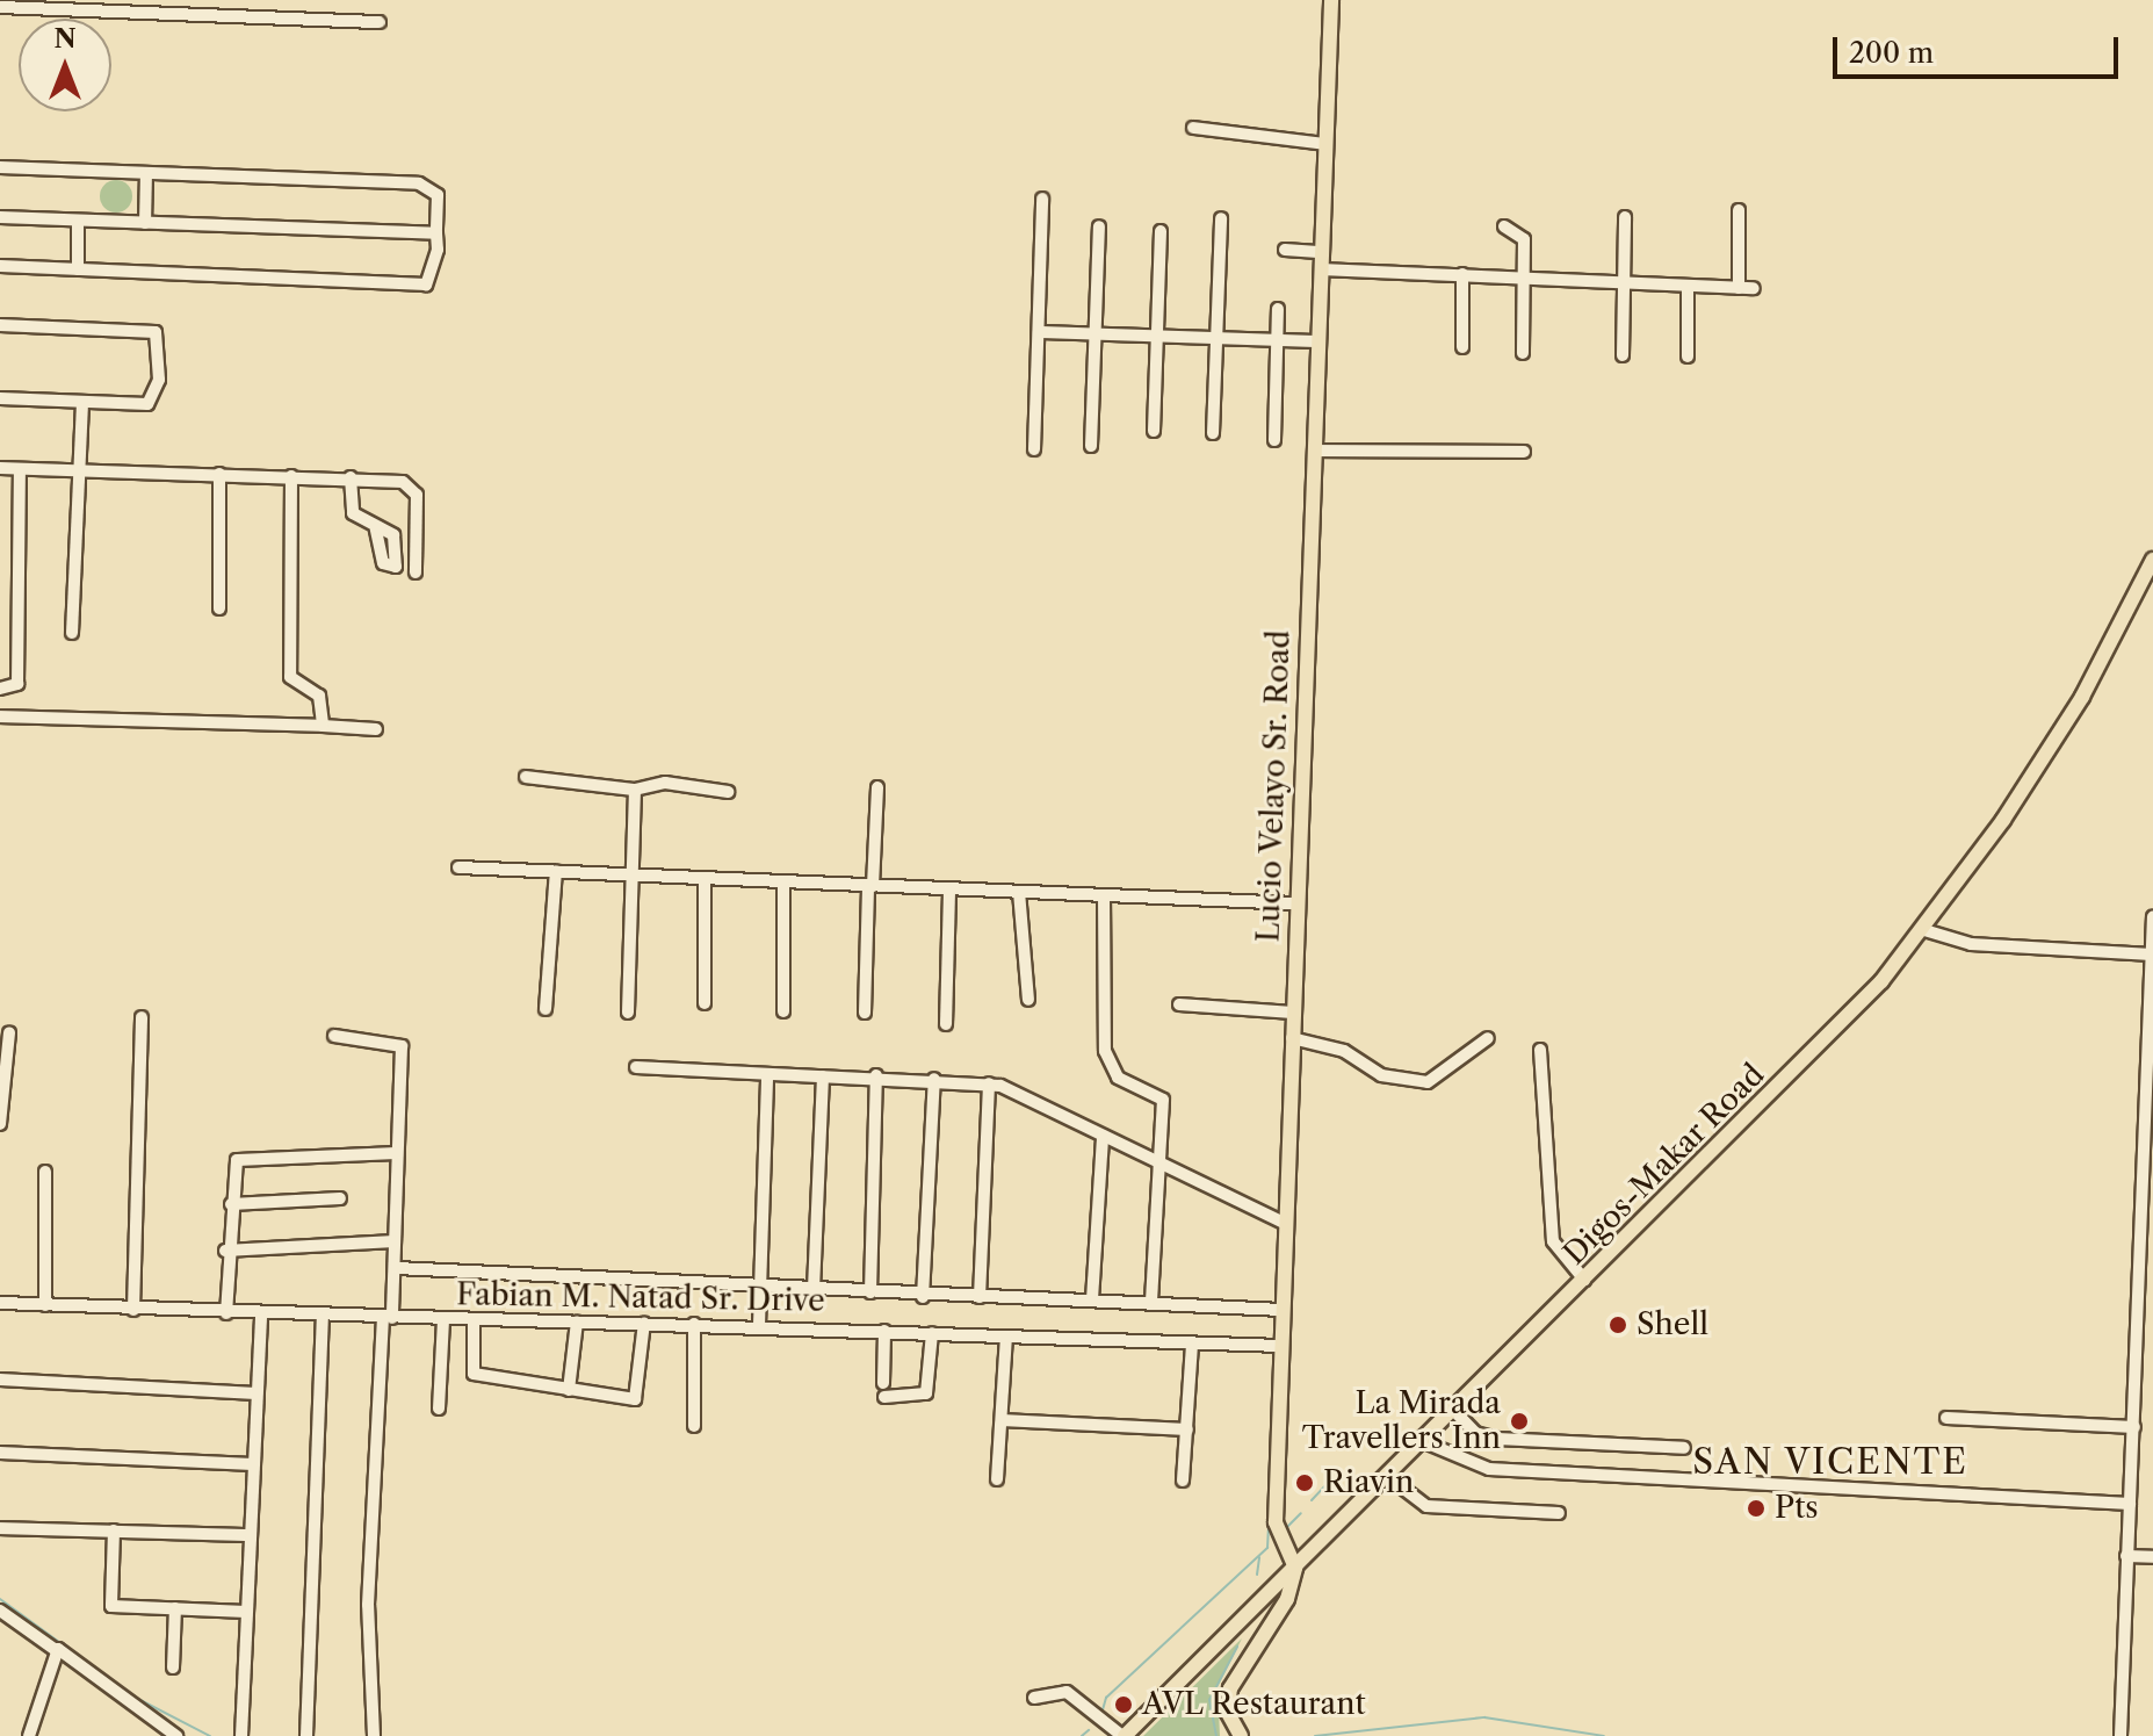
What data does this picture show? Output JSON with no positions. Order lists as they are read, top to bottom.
{
  "streets": {
    "main road": ["Lucio Velayo Sr. Road", "Digos-Makar Road"],
    "street": ["Fabian M. Natad Sr. Drive"]
  },
  "crossings": [
    ["Lucio Velayo Sr. Road", "Digos-Makar Road"],
    ["Lucio Velayo Sr. Road", "Fabian M. Natad Sr. Drive"]
  ],
  "districts": ["SAN VICENTE"],
  "places": [
    "Shell",
    "La Mirada Travellers Inn",
    "Riavin",
    "Pts",
    "AVL Restaurant"
  ],
  "scale_bar": "200 m",
  "north": "top"
}
